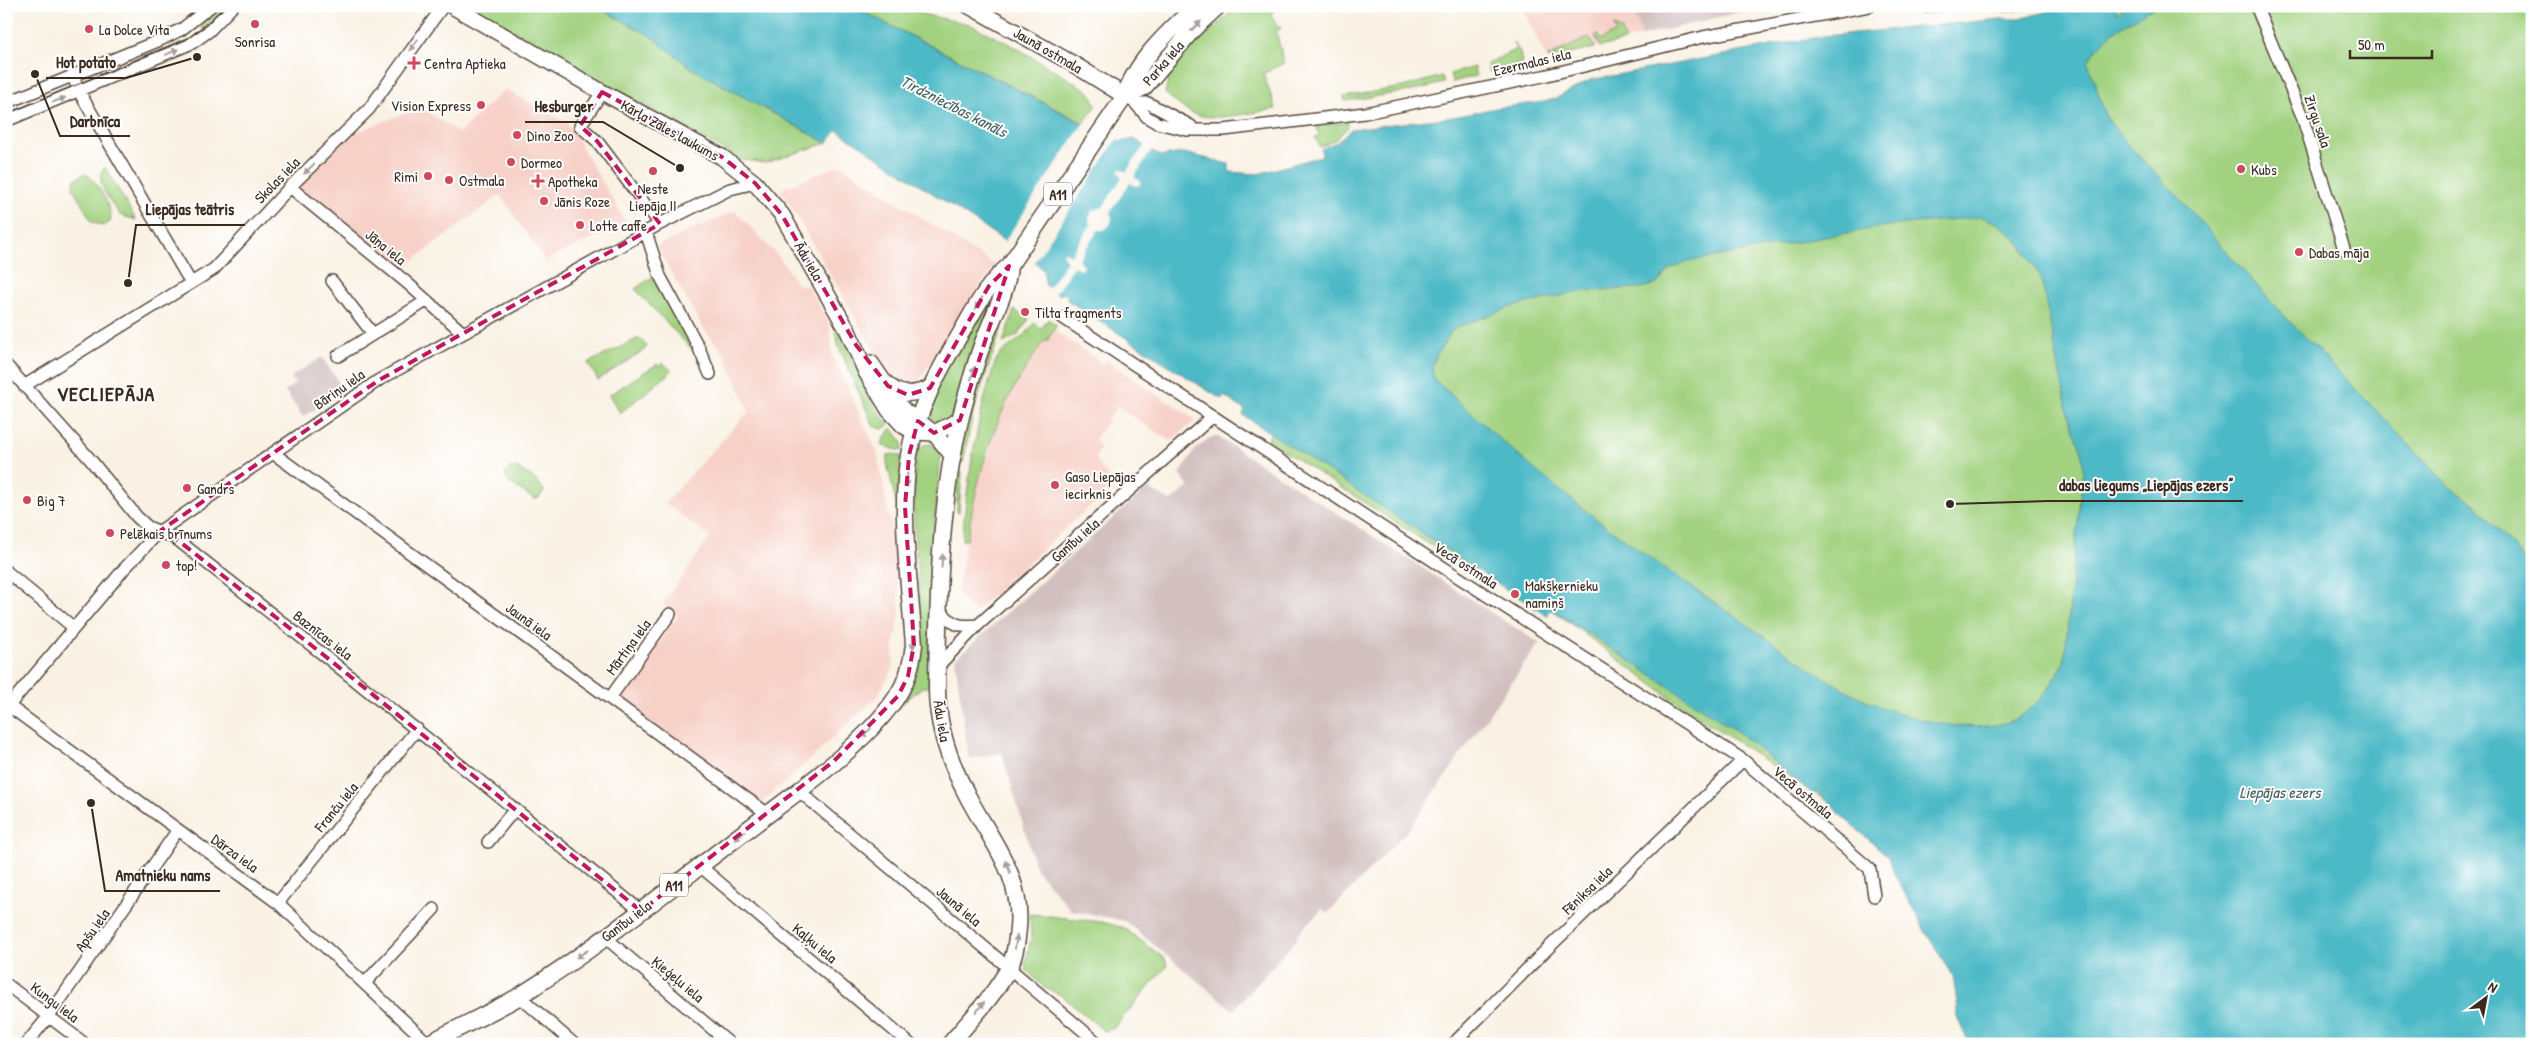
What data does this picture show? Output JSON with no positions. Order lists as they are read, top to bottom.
{
  "streets": {
    "highway": [
      "Parka iela",
      "A11",
      "Ādu iela",
      "Ganību iela"
    ],
    "main road": ["Jaunā ostmala", "Kārļa Zāles laukums"],
    "street": [
      "Ezermalas iela",
      "Zirgu sala",
      "Skolas iela",
      "Jāņa iela",
      "Bāriņu iela",
      "Vecā ostmala",
      "Jaunā iela",
      "Baznīcas iela",
      "Mārtiņa iela",
      "Franču iela",
      "Dārza iela",
      "Fēniksa iela",
      "Apšu iela",
      "Kaļķu iela",
      "Ķieģeļu iela",
      "Kungu iela"
    ]
  },
  "crossings": [
    ["Jaunā ostmala", "Ezermalas iela"],
    ["Jaunā ostmala", "Parka iela"],
    ["Jaunā ostmala", "A11"],
    ["Ezermalas iela", "Parka iela"],
    ["Ezermalas iela", "A11"],
    ["Parka iela", "A11"],
    ["Kārļa Zāles laukums", "Ādu iela"],
    ["Kārļa Zāles laukums", "Bāriņu iela"],
    ["Skolas iela", "Jāņa iela"],
    ["Skolas iela", "Baznīcas iela"],
    ["A11", "Ādu iela"],
    ["A11", "Ganību iela"],
    ["A11", "Jaunā iela"],
    ["Jāņa iela", "Bāriņu iela"],
    ["Ādu iela", "Bāriņu iela"],
    ["Ādu iela", "Ganību iela"],
    ["Ādu iela", "Jaunā iela"],
    ["Bāriņu iela", "Jaunā iela"],
    ["Bāriņu iela", "Baznīcas iela"],
    ["Bāriņu iela", "Dārza iela"],
    ["Ganību iela", "Vecā ostmala"],
    ["Ganību iela", "Jaunā iela"],
    ["Ganību iela", "Baznīcas iela"],
    ["Ganību iela", "Dārza iela"],
    ["Ganību iela", "Kaļķu iela"],
    ["Ganību iela", "Ķieģeļu iela"],
    ["Vecā ostmala", "Fēniksa iela"],
    ["Jaunā iela", "Mārtiņa iela"],
    ["Baznīcas iela", "Franču iela"],
    ["Franču iela", "Dārza iela"],
    ["Dārza iela", "Apšu iela"],
    ["Apšu iela", "Kungu iela"]
  ],
  "one_way": ["Skolas iela", "Ādu iela", "Ganību iela"],
  "districts": ["VECLIEPĀJA"],
  "water": ["Tirdzniecības kanāls", "Liepājas ezers"],
  "places": {
    "other": [
      "Sonrisa",
      "La Dolce Vita",
      "Hot potato",
      "Darbnīca",
      "Vision Express",
      "Dino Zoo",
      "Dormeo",
      "Hesburger",
      "Kubs",
      "Neste Liepāja II",
      "Rimi",
      "Ostmala",
      "Jānis Roze",
      "Lotte caffe",
      "Dabas māja",
      "Liepājas teātris",
      "Tilta fragments",
      "Gaso Liepājas iecirknis",
      "Gandrs",
      "Big 7",
      "dabas liegums „Liepājas ezers”",
      "Pelēkais brīnums",
      "top!",
      "Makšķernieku namiņš",
      "Amatnieku nams"
    ],
    "health": ["Centra Aptieka", "Apotheka"]
  },
  "scale_bar": "50 m",
  "north": "top right"
}
